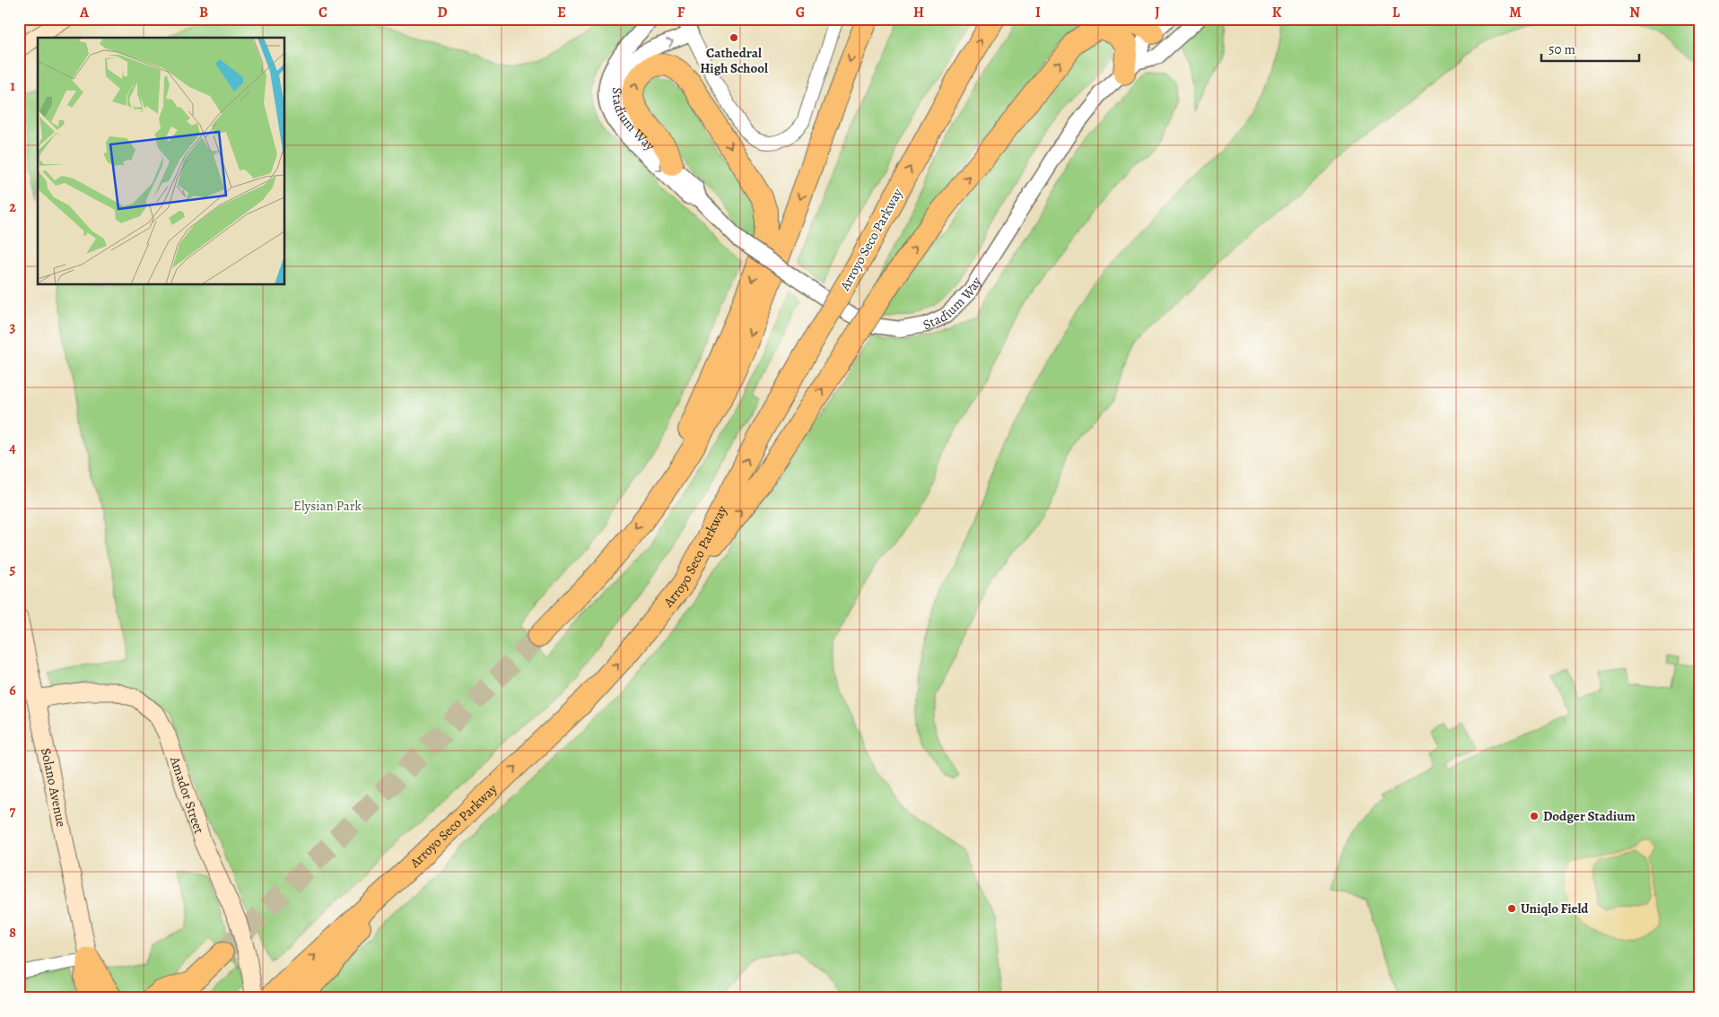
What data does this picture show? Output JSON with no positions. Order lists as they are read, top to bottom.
{
  "streets": {
    "highway": ["Arroyo Seco Parkway"],
    "main road": ["Solano Avenue", "Amador Street"],
    "street": ["Stadium Way"]
  },
  "crossings": [
    ["Solano Avenue", "Amador Street"]
  ],
  "parks": ["Elysian Park"],
  "places": ["Cathedral High School", "Dodger Stadium", "Uniqlo Field"],
  "scale_bar": "50 m",
  "grid": {
    "columns": [
      "A",
      "B",
      "C",
      "D",
      "E",
      "F",
      "G",
      "H",
      "I",
      "J",
      "K",
      "L",
      "M",
      "N"
    ],
    "rows": [
      "1",
      "2",
      "3",
      "4",
      "5",
      "6",
      "7",
      "8"
    ]
  }
}
